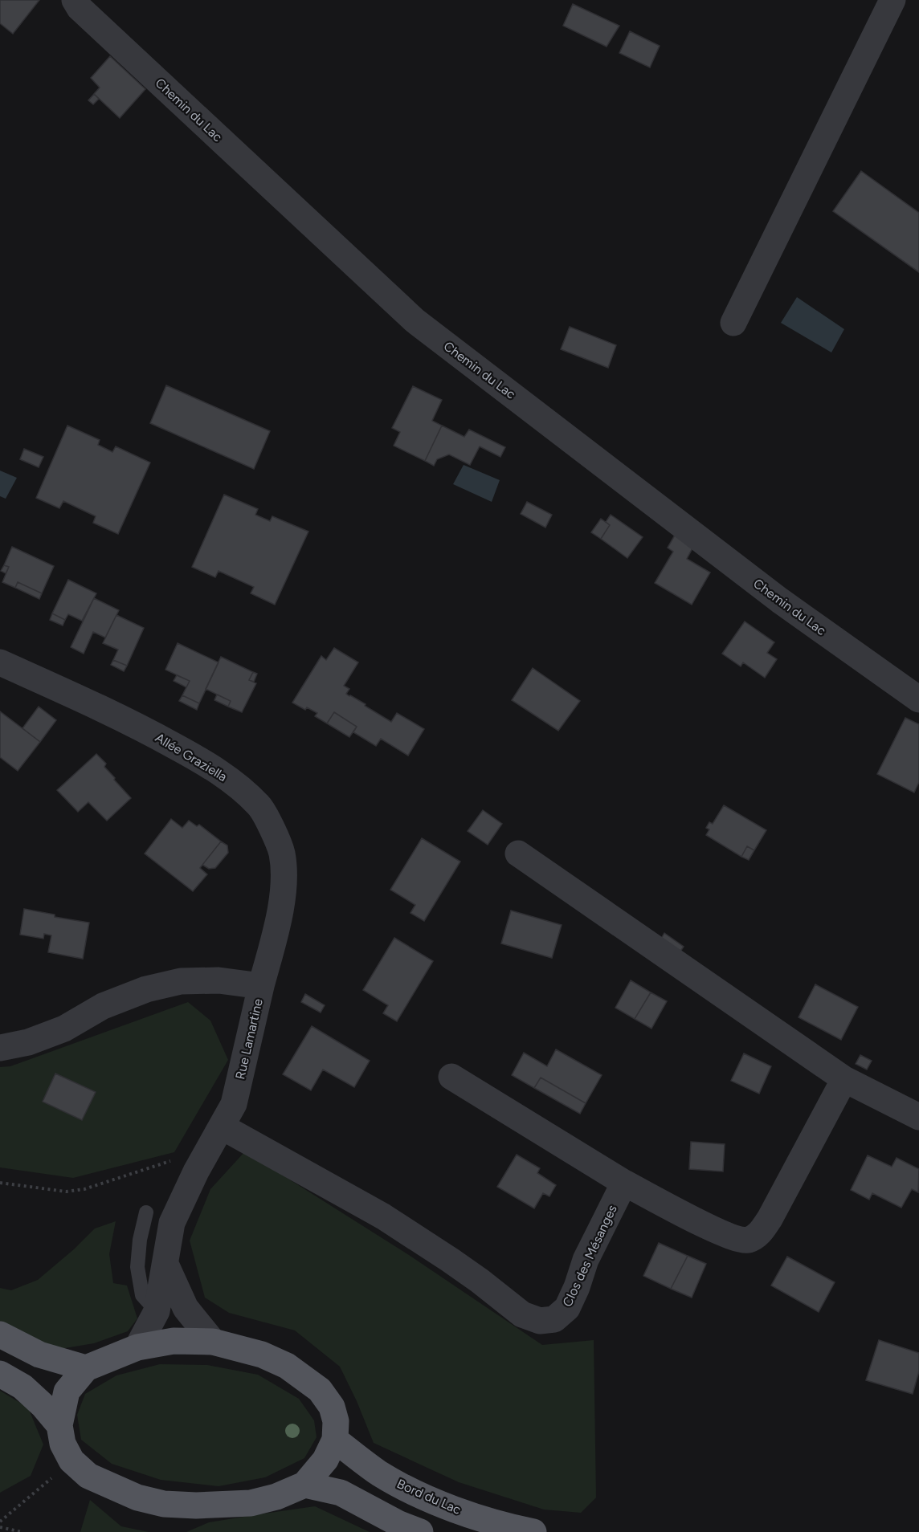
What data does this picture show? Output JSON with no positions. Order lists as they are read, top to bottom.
{
  "streets": {
    "main road": ["Bord du Lac"],
    "street": [
      "Chemin du Lac",
      "Allée Graziella",
      "Rue Lamartine",
      "Clos des Mésanges"
    ]
  },
  "crossings": [
    ["Allée Graziella", "Rue Lamartine"],
    ["Rue Lamartine", "Clos des Mésanges"]
  ]
}
